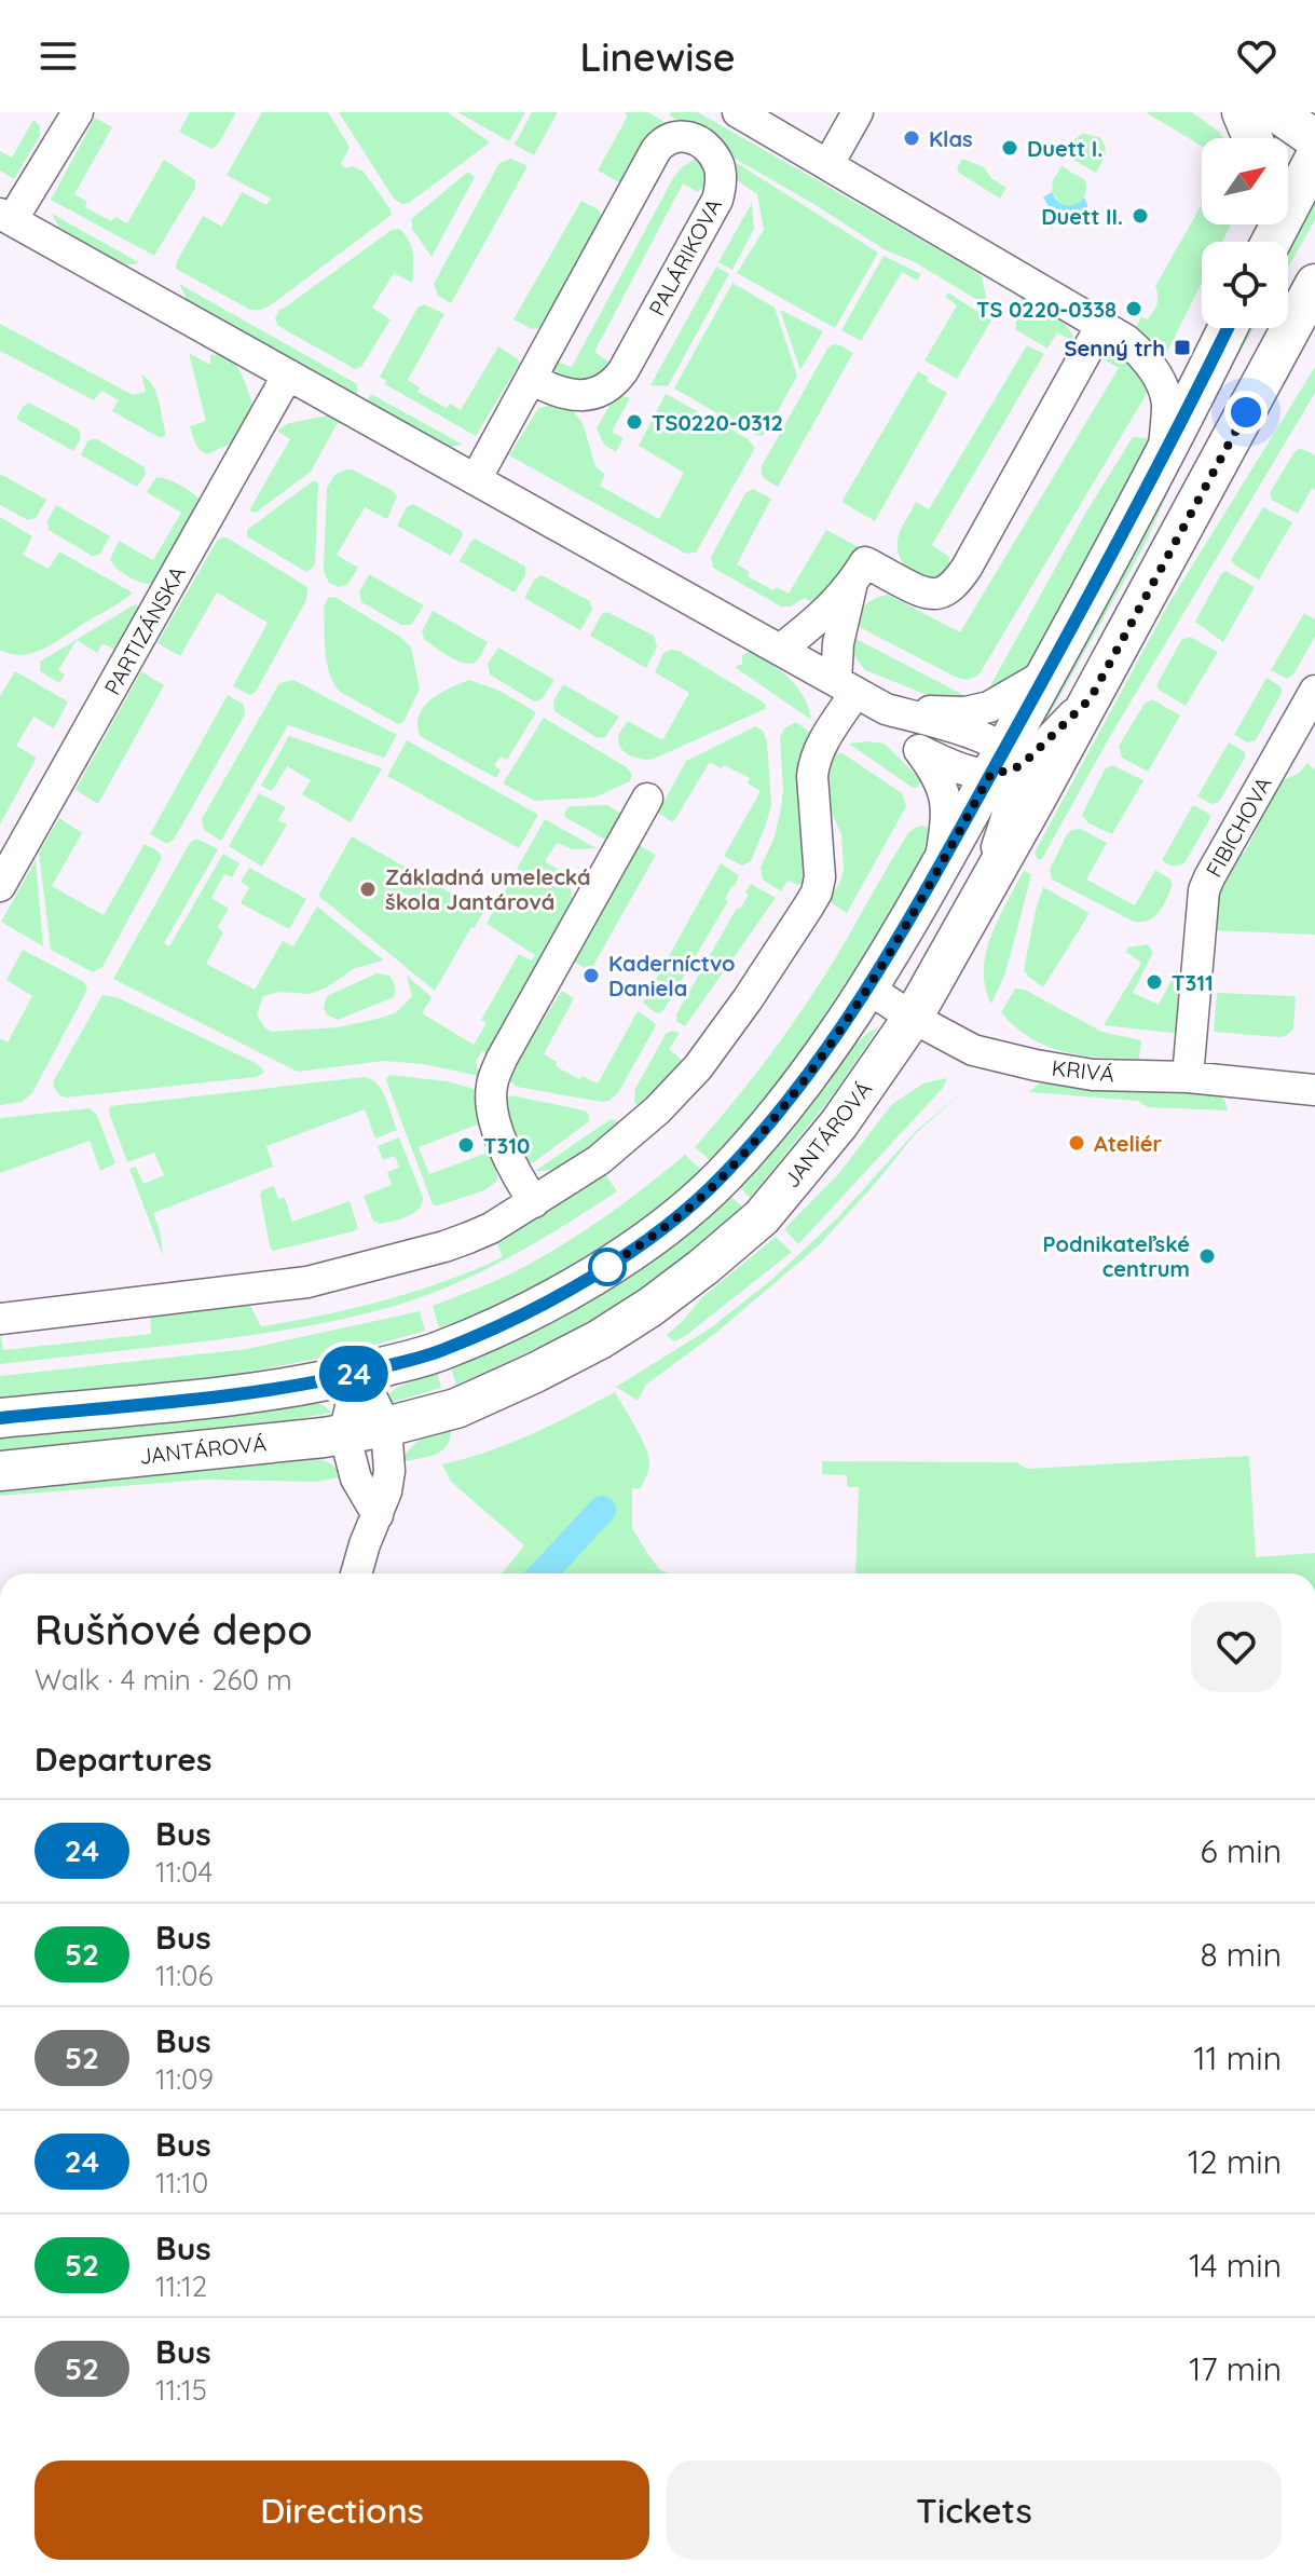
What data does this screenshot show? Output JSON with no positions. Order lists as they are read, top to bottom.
{
  "streets": {
    "street": [
      "PALÁRIKOVA",
      "PARTIZÁNSKA",
      "FIBICHOVA",
      "KRIVÁ",
      "JANTÁROVÁ"
    ]
  },
  "crossings": [
    ["FIBICHOVA", "KRIVÁ"],
    ["KRIVÁ", "JANTÁROVÁ"]
  ],
  "places": {
    "other": [
      "Klas",
      "Duett I.",
      "Duett II.",
      "TS 0220-0338",
      "TS0220-0312",
      "Základná umelecká škola Jantárová",
      "Kaderníctvo Daniela",
      "T311",
      "Ateliér",
      "T310",
      "Podnikateľské centrum"
    ],
    "transit": ["Senný trh"]
  },
  "lines": ["bus line 24"],
  "north": "top right",
  "page": {
    "header": "Linewise",
    "on_map": "24",
    "heading": [
      ["Rušňové depo", "Walk · 4 min · 260 m"],
      "Departures"
    ],
    "list": [
      {
        "mark": "24",
        "name": "Bus",
        "note": "11:04",
        "value": "6 min"
      },
      {
        "mark": "52",
        "name": "Bus",
        "note": "11:06",
        "value": "8 min"
      },
      {
        "mark": "52",
        "name": "Bus",
        "note": "11:09",
        "value": "11 min"
      },
      {
        "mark": "24",
        "name": "Bus",
        "note": "11:10",
        "value": "12 min"
      },
      {
        "mark": "52",
        "name": "Bus",
        "note": "11:12",
        "value": "14 min"
      },
      {
        "mark": "52",
        "name": "Bus",
        "note": "11:15",
        "value": "17 min"
      }
    ],
    "buttons": ["Directions", "Tickets"]
  }
}
